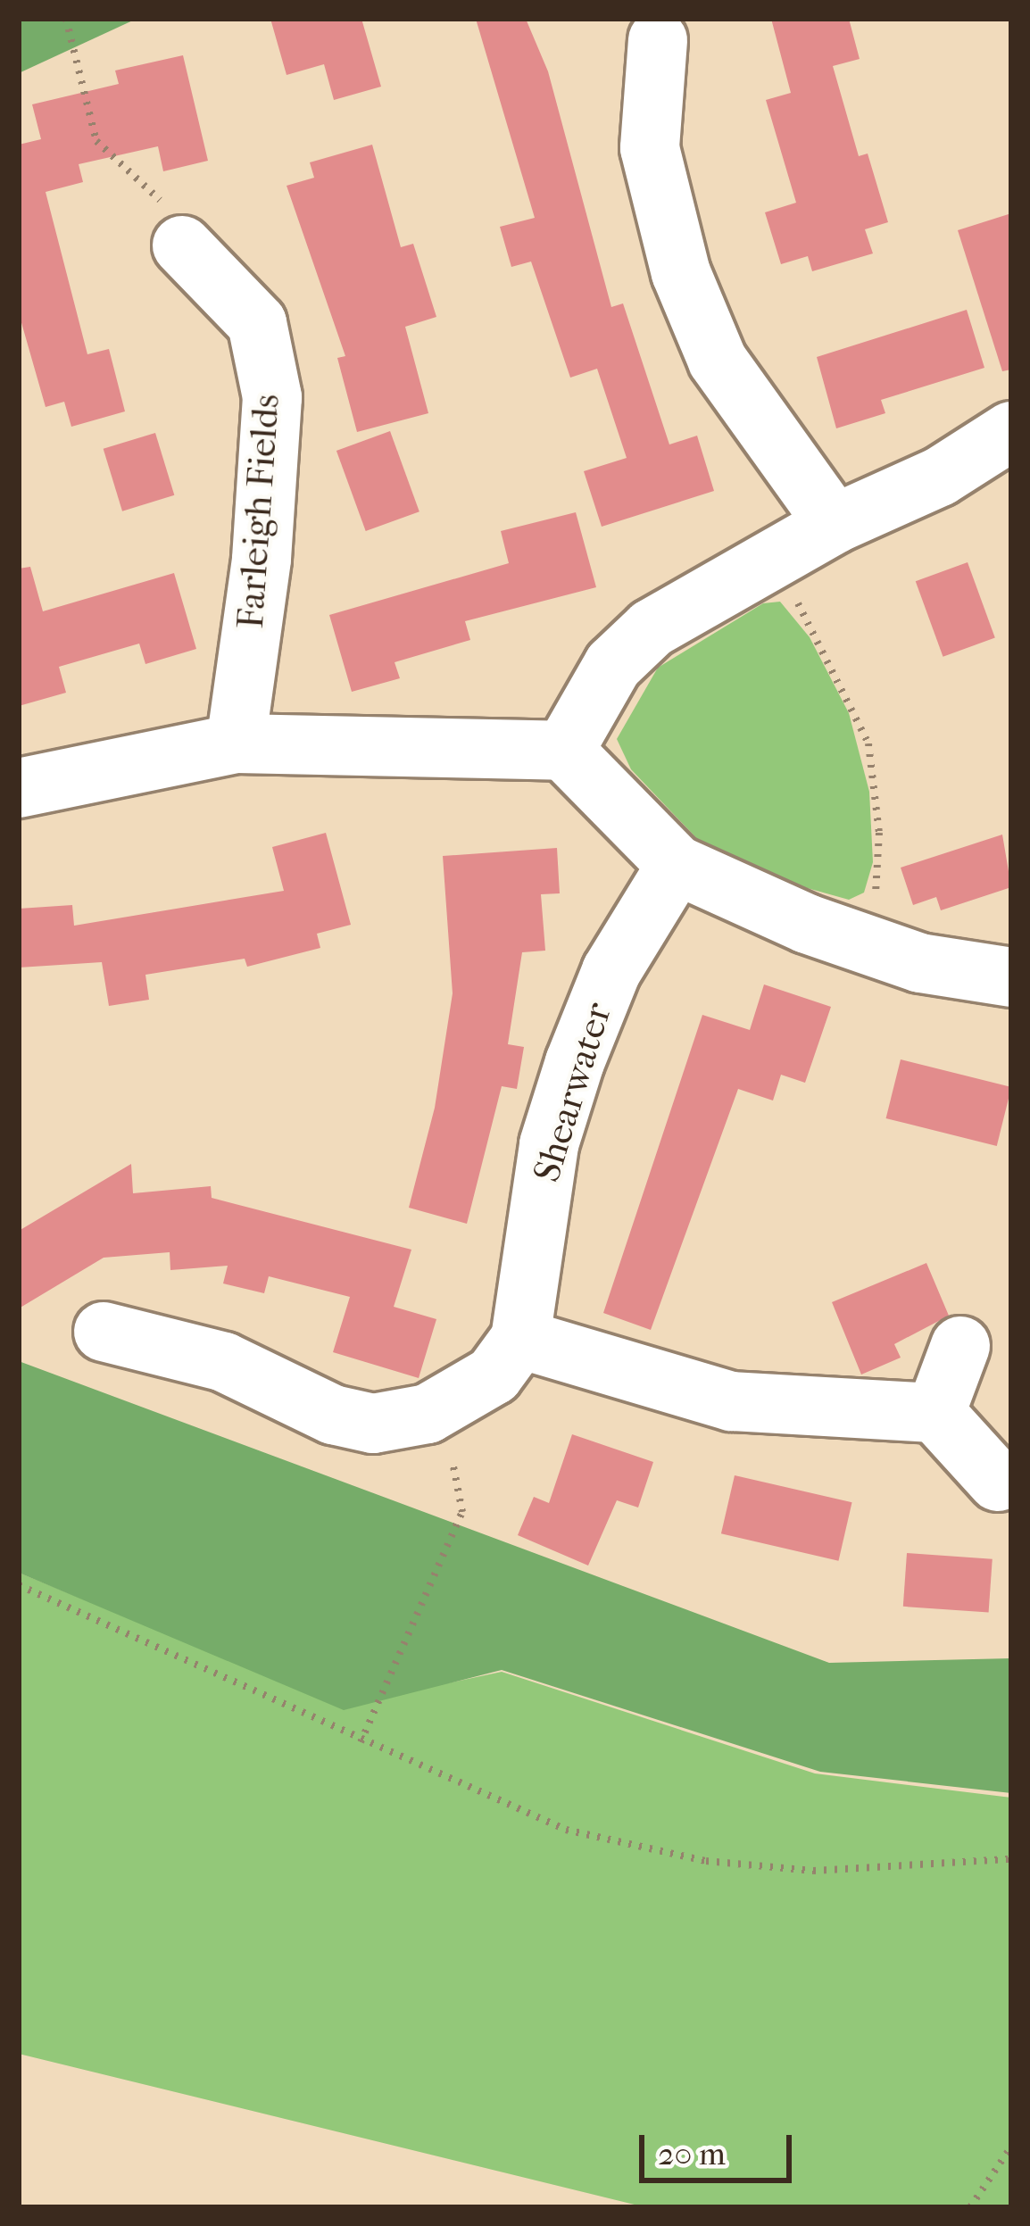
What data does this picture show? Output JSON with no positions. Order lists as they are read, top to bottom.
{
  "streets": {
    "street": ["Farleigh Fields", "Shearwater"]
  },
  "scale_bar": "20 m"
}
